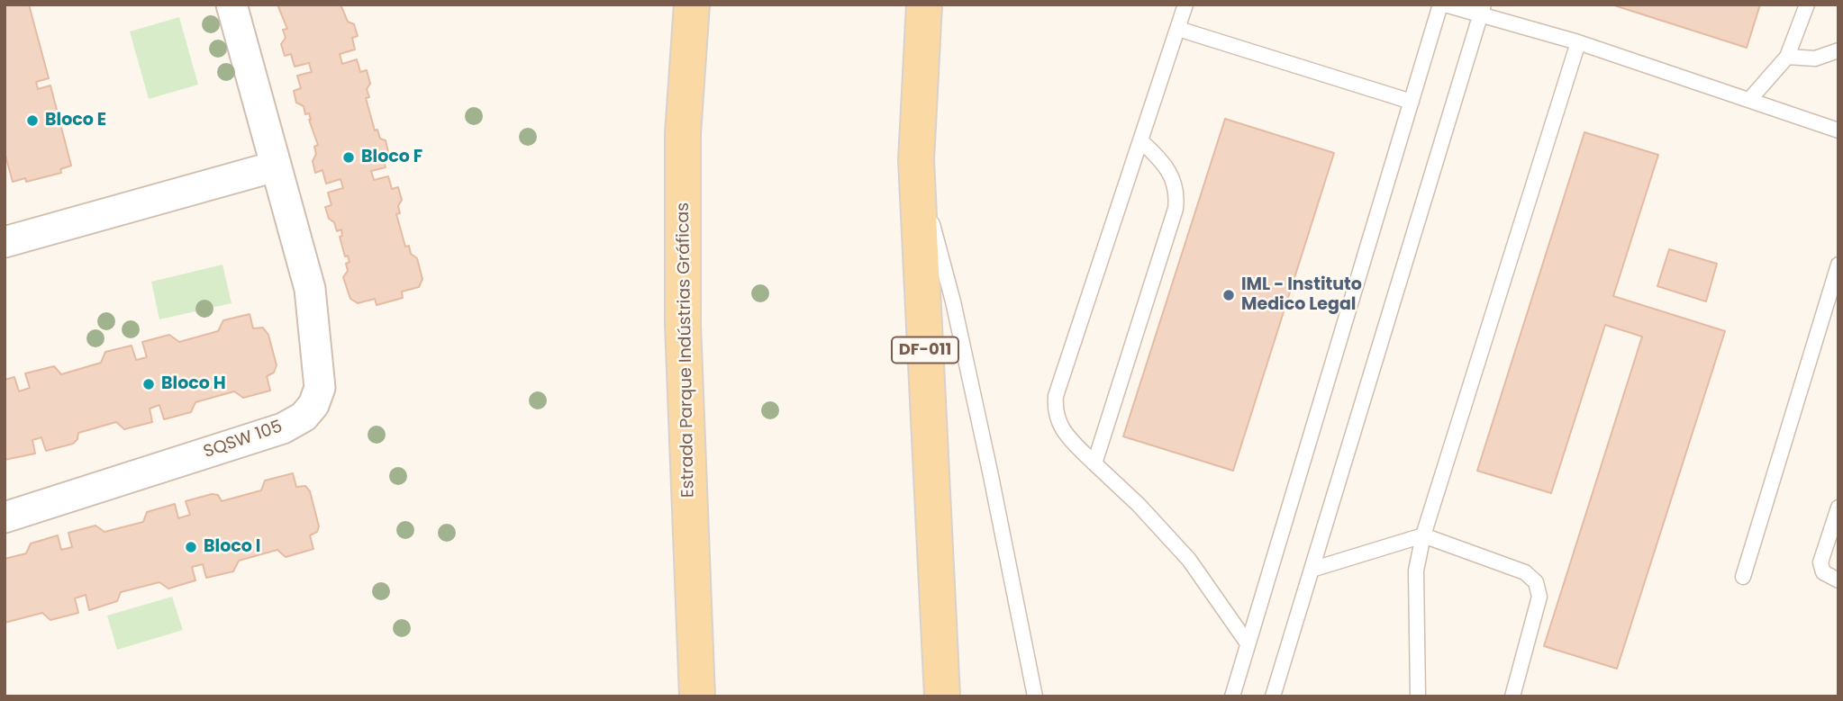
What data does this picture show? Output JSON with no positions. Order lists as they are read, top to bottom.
{
  "streets": {
    "main road": ["Estrada Parque Indústrias Gráficas", "DF-011"],
    "street": ["SQSW 105"]
  },
  "places": [
    "Bloco E",
    "Bloco F",
    "IML - Instituto Medico Legal",
    "Bloco H",
    "Bloco I"
  ]
}
